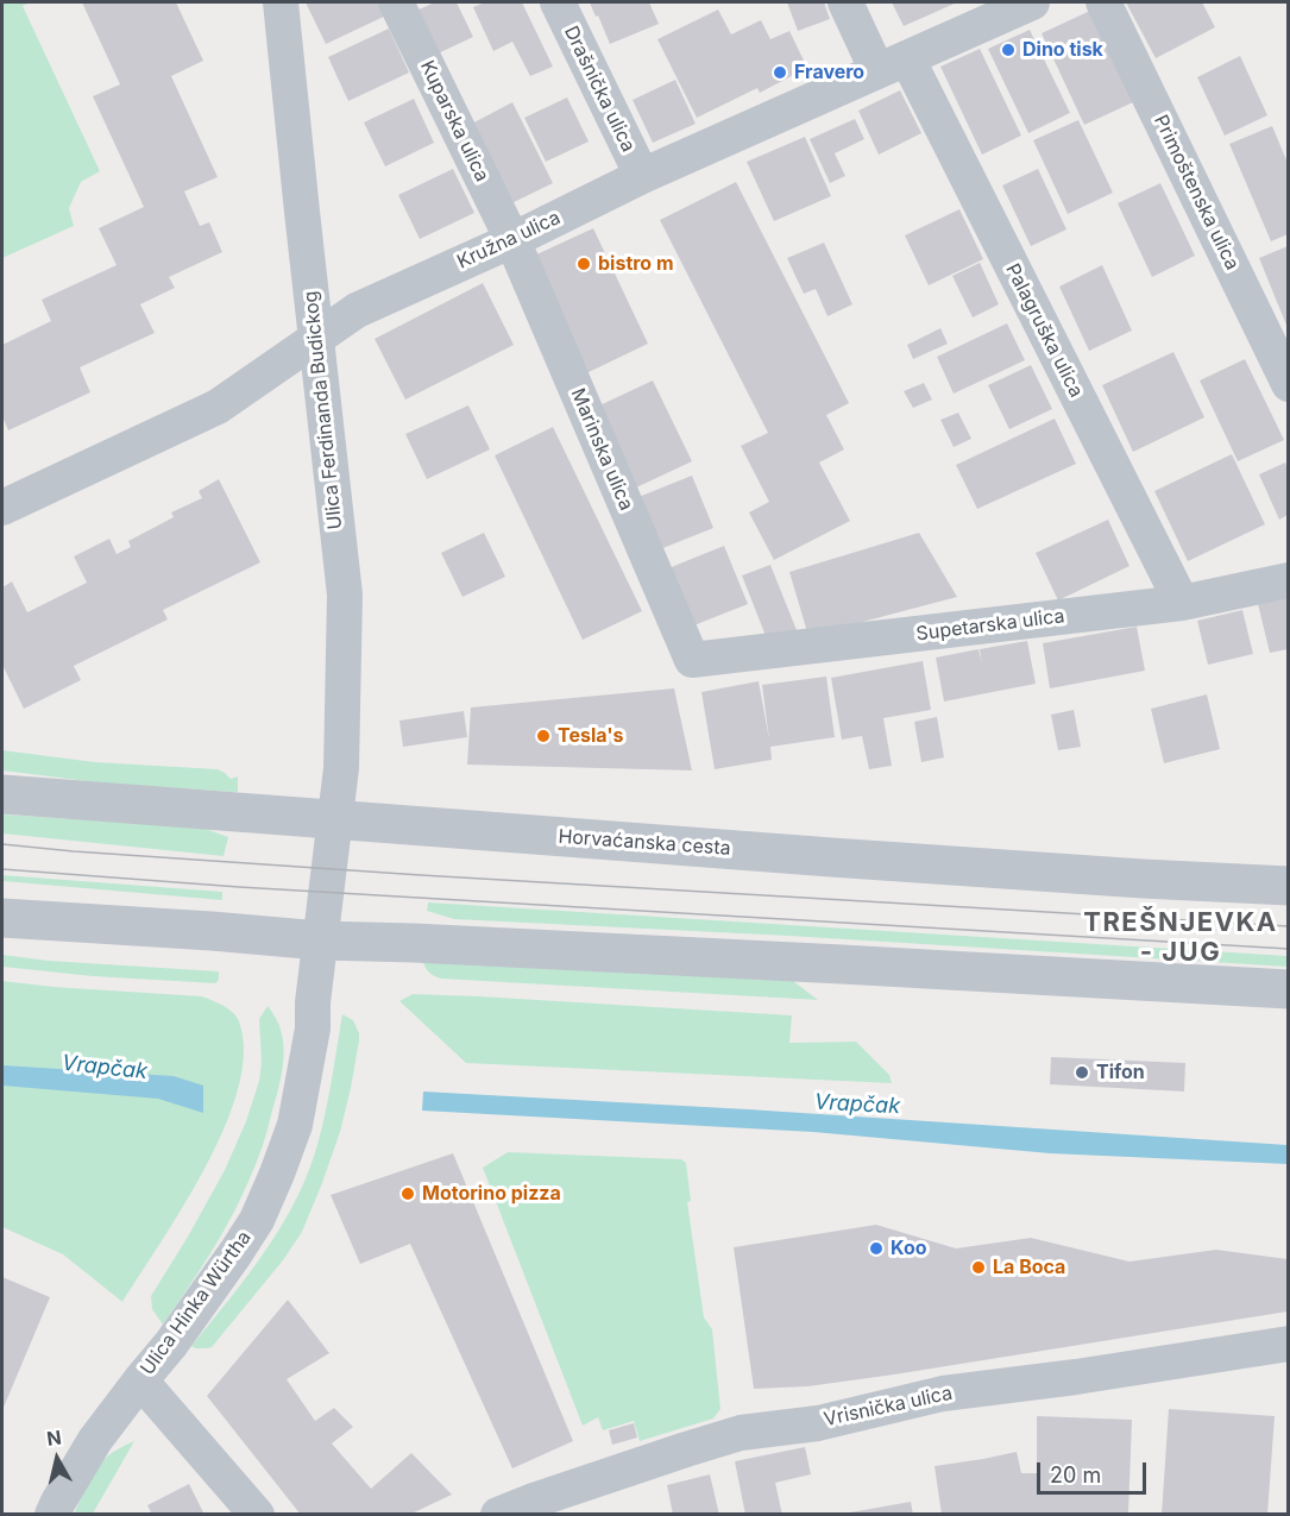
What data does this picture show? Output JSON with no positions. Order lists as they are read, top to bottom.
{
  "streets": {
    "street": [
      "Drašnička ulica",
      "Kuparska ulica",
      "Primoštenska ulica",
      "Kružna ulica",
      "Palagruška ulica",
      "Ulica Ferdinanda Budickog",
      "Marinska ulica",
      "Supetarska ulica",
      "Horvaćanska cesta",
      "Ulica Hinka Würtha",
      "Vrisnička ulica"
    ]
  },
  "crossings": [
    ["Drašnička ulica", "Kružna ulica"],
    ["Kuparska ulica", "Kružna ulica"],
    ["Kuparska ulica", "Marinska ulica"],
    ["Kružna ulica", "Palagruška ulica"],
    ["Kružna ulica", "Ulica Ferdinanda Budickog"],
    ["Kružna ulica", "Marinska ulica"],
    ["Palagruška ulica", "Supetarska ulica"],
    ["Ulica Ferdinanda Budickog", "Horvaćanska cesta"],
    ["Ulica Ferdinanda Budickog", "Ulica Hinka Würtha"],
    ["Marinska ulica", "Supetarska ulica"],
    ["Horvaćanska cesta", "Ulica Hinka Würtha"]
  ],
  "districts": ["TREŠNJEVKA - JUG"],
  "water": ["Vrapčak"],
  "places": [
    "Dino tisk",
    "Fravero",
    "bistro m",
    "Tesla's",
    "Tifon",
    "Motorino pizza",
    "Koo",
    "La Boca"
  ],
  "scale_bar": "20 m",
  "north": "top"
}
